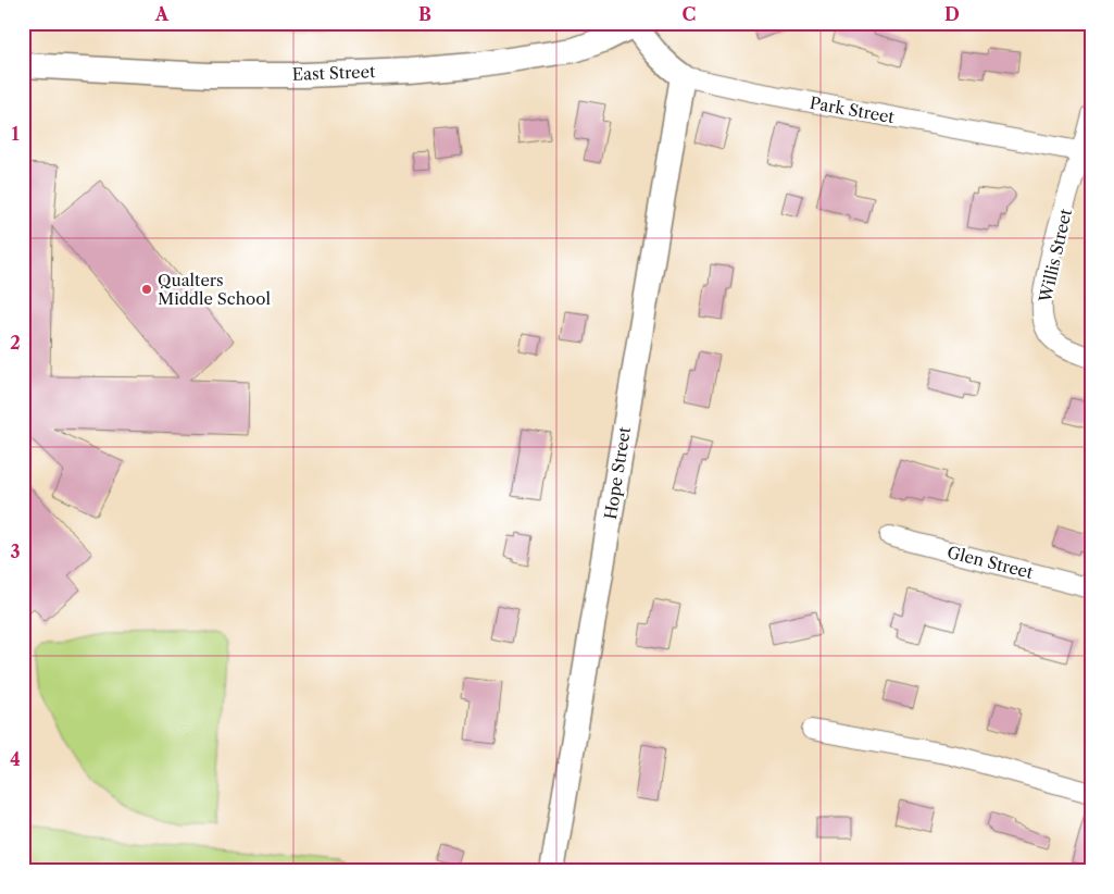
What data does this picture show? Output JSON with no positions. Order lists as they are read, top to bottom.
{
  "streets": {
    "main road": ["East Street", "Park Street", "Hope Street"],
    "street": ["Willis Street", "Glen Street"]
  },
  "crossings": [
    ["East Street", "Park Street"],
    ["Park Street", "Willis Street"],
    ["Park Street", "Hope Street"]
  ],
  "places": ["Qualters Middle School"],
  "grid": {
    "columns": [
      "A",
      "B",
      "C",
      "D"
    ],
    "rows": [
      "1",
      "2",
      "3",
      "4"
    ]
  }
}
